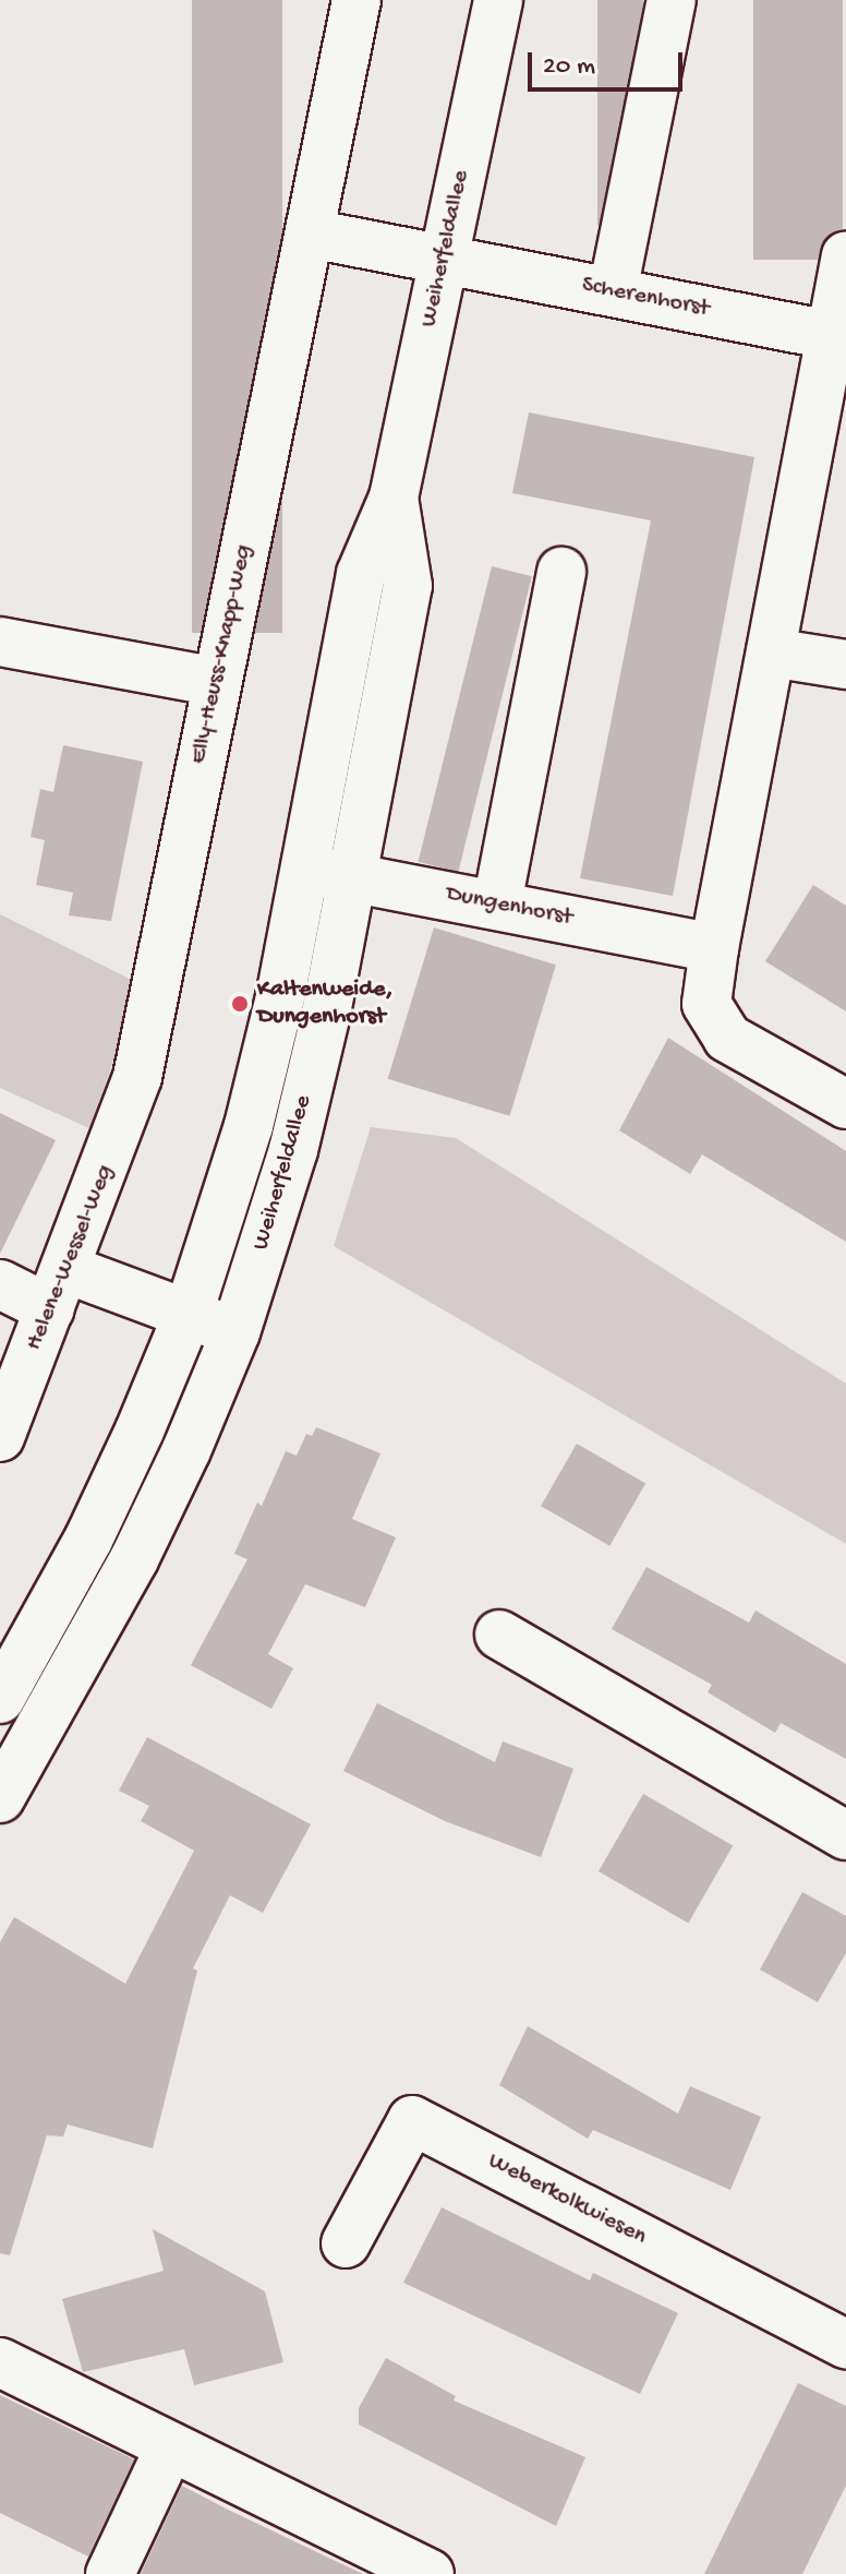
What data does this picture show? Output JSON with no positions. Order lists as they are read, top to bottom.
{
  "streets": {
    "street": [
      "Weiherfeldallee",
      "Scherenhorst",
      "Elly-Heuss-Knapp-Weg",
      "Dungenhorst",
      "Helene-Wessel-Weg",
      "Weberkolkwiesen"
    ]
  },
  "crossings": [
    ["Weiherfeldallee", "Scherenhorst"],
    ["Weiherfeldallee", "Dungenhorst"],
    ["Elly-Heuss-Knapp-Weg", "Helene-Wessel-Weg"]
  ],
  "places": ["Kaltenweide, Dungenhorst"],
  "scale_bar": "20 m"
}
